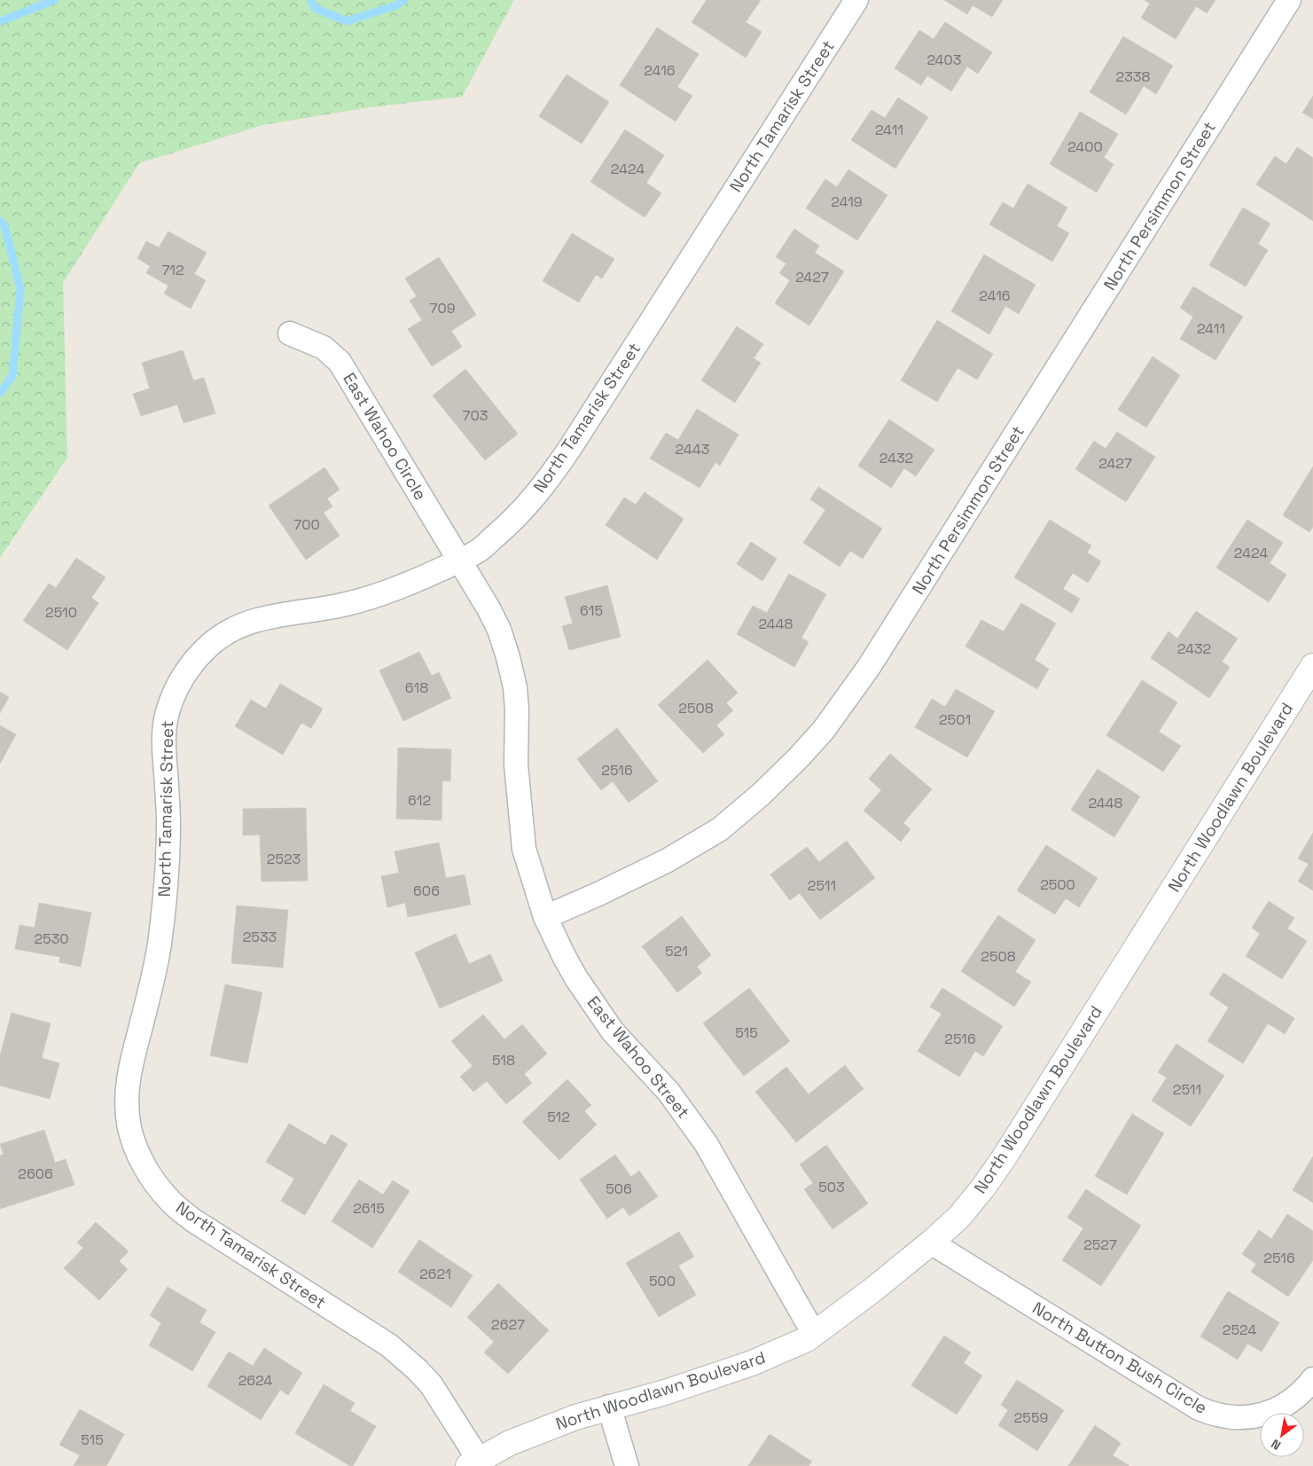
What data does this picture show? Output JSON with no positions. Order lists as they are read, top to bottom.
{
  "streets": {
    "street": [
      "North Tamarisk Street",
      "North Persimmon Street",
      "East Wahoo Circle",
      "North Woodlawn Boulevard",
      "East Wahoo Street",
      "North Button Bush Circle"
    ]
  },
  "crossings": [
    ["North Tamarisk Street", "East Wahoo Circle"],
    ["North Tamarisk Street", "North Woodlawn Boulevard"],
    ["North Tamarisk Street", "East Wahoo Street"],
    ["North Persimmon Street", "East Wahoo Street"],
    ["East Wahoo Circle", "East Wahoo Street"],
    ["North Woodlawn Boulevard", "East Wahoo Street"],
    ["North Woodlawn Boulevard", "North Button Bush Circle"]
  ],
  "house_numbers": [
    "2403",
    "2416",
    "2338",
    "2411",
    "2400",
    "2424",
    "2419",
    "712",
    "2427",
    "2416",
    "709",
    "2411",
    "703",
    "2443",
    "2432",
    "2427",
    "700",
    "2424",
    "615",
    "2510",
    "2448",
    "2432",
    "618",
    "2508",
    "2501",
    "2516",
    "612",
    "2448",
    "2523",
    "2500",
    "2511",
    "606",
    "2533",
    "2530",
    "521",
    "2508",
    "515",
    "2516",
    "518",
    "2511",
    "512",
    "2606",
    "503",
    "506",
    "2615",
    "2527",
    "2516",
    "2621",
    "500",
    "2627",
    "2524",
    "2624",
    "2559",
    "515"
  ],
  "north": "bottom left"
}
